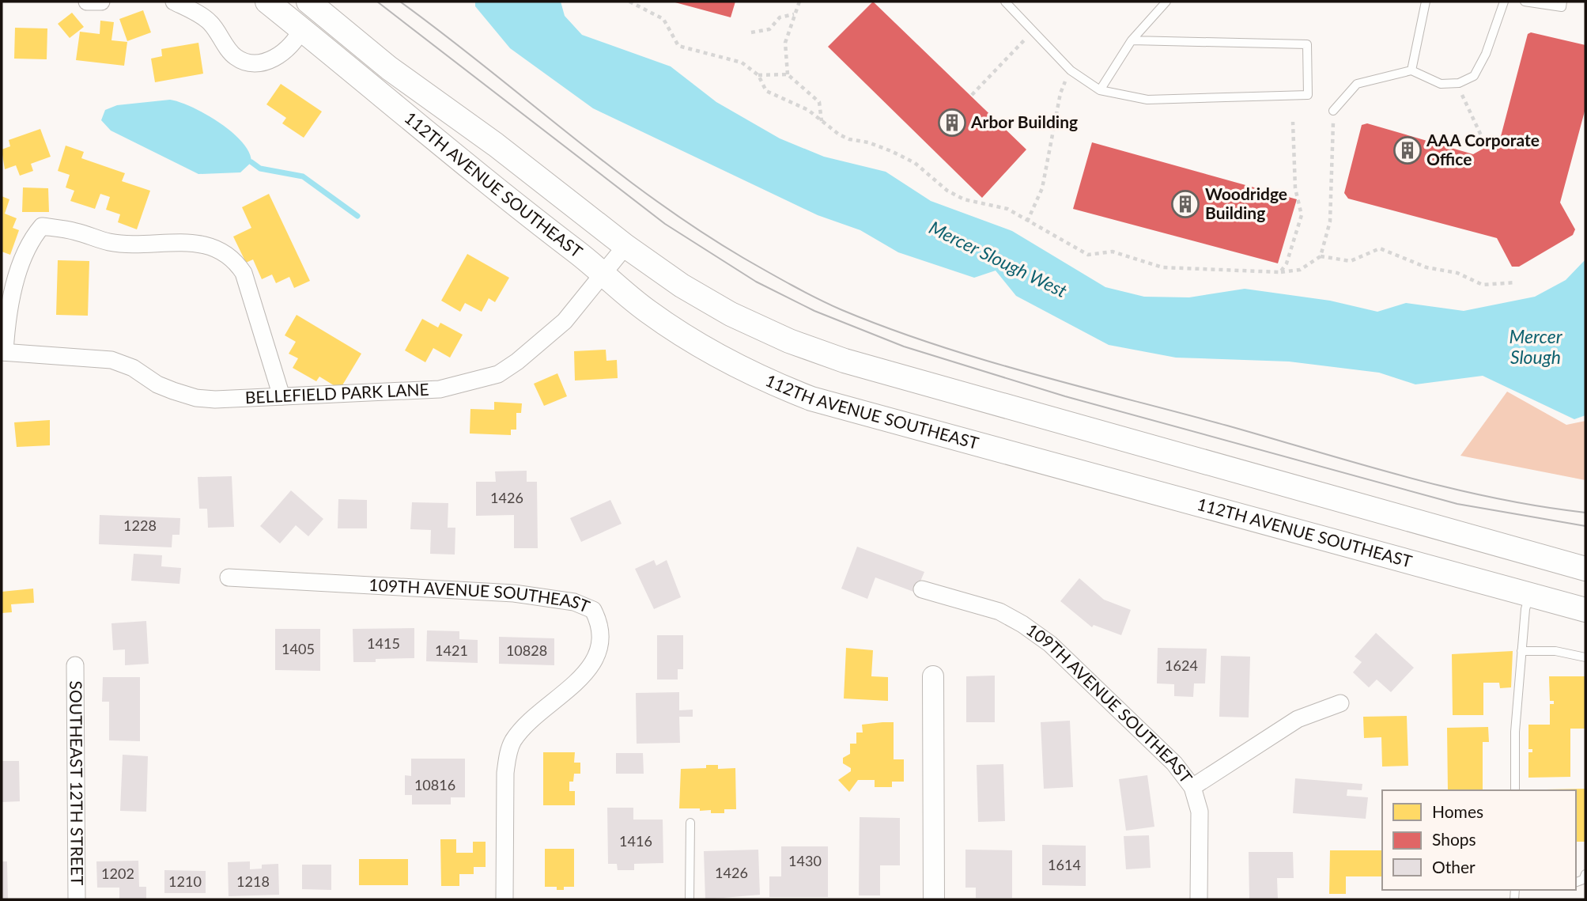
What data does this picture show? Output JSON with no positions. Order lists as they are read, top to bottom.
{
  "streets": {
    "main road": ["112TH AVENUE SOUTHEAST"],
    "street": ["BELLEFIELD PARK LANE", "109TH AVENUE SOUTHEAST", "SOUTHEAST 12TH STREET"]
  },
  "crossings": [
    ["112TH AVENUE SOUTHEAST", "BELLEFIELD PARK LANE"]
  ],
  "water": ["Mercer Slough West", "Mercer Slough"],
  "places": {
    "building": ["Arbor Building", "AAA Corporate Office", "Woodridge Building"]
  },
  "house_numbers": [
    "1426",
    "1228",
    "1415",
    "1405",
    "1421",
    "10828",
    "1624",
    "10816",
    "1416",
    "1430",
    "1614",
    "1426",
    "1202",
    "1210",
    "1218"
  ],
  "legend": ["Homes", "Shops", "Other"]
}
